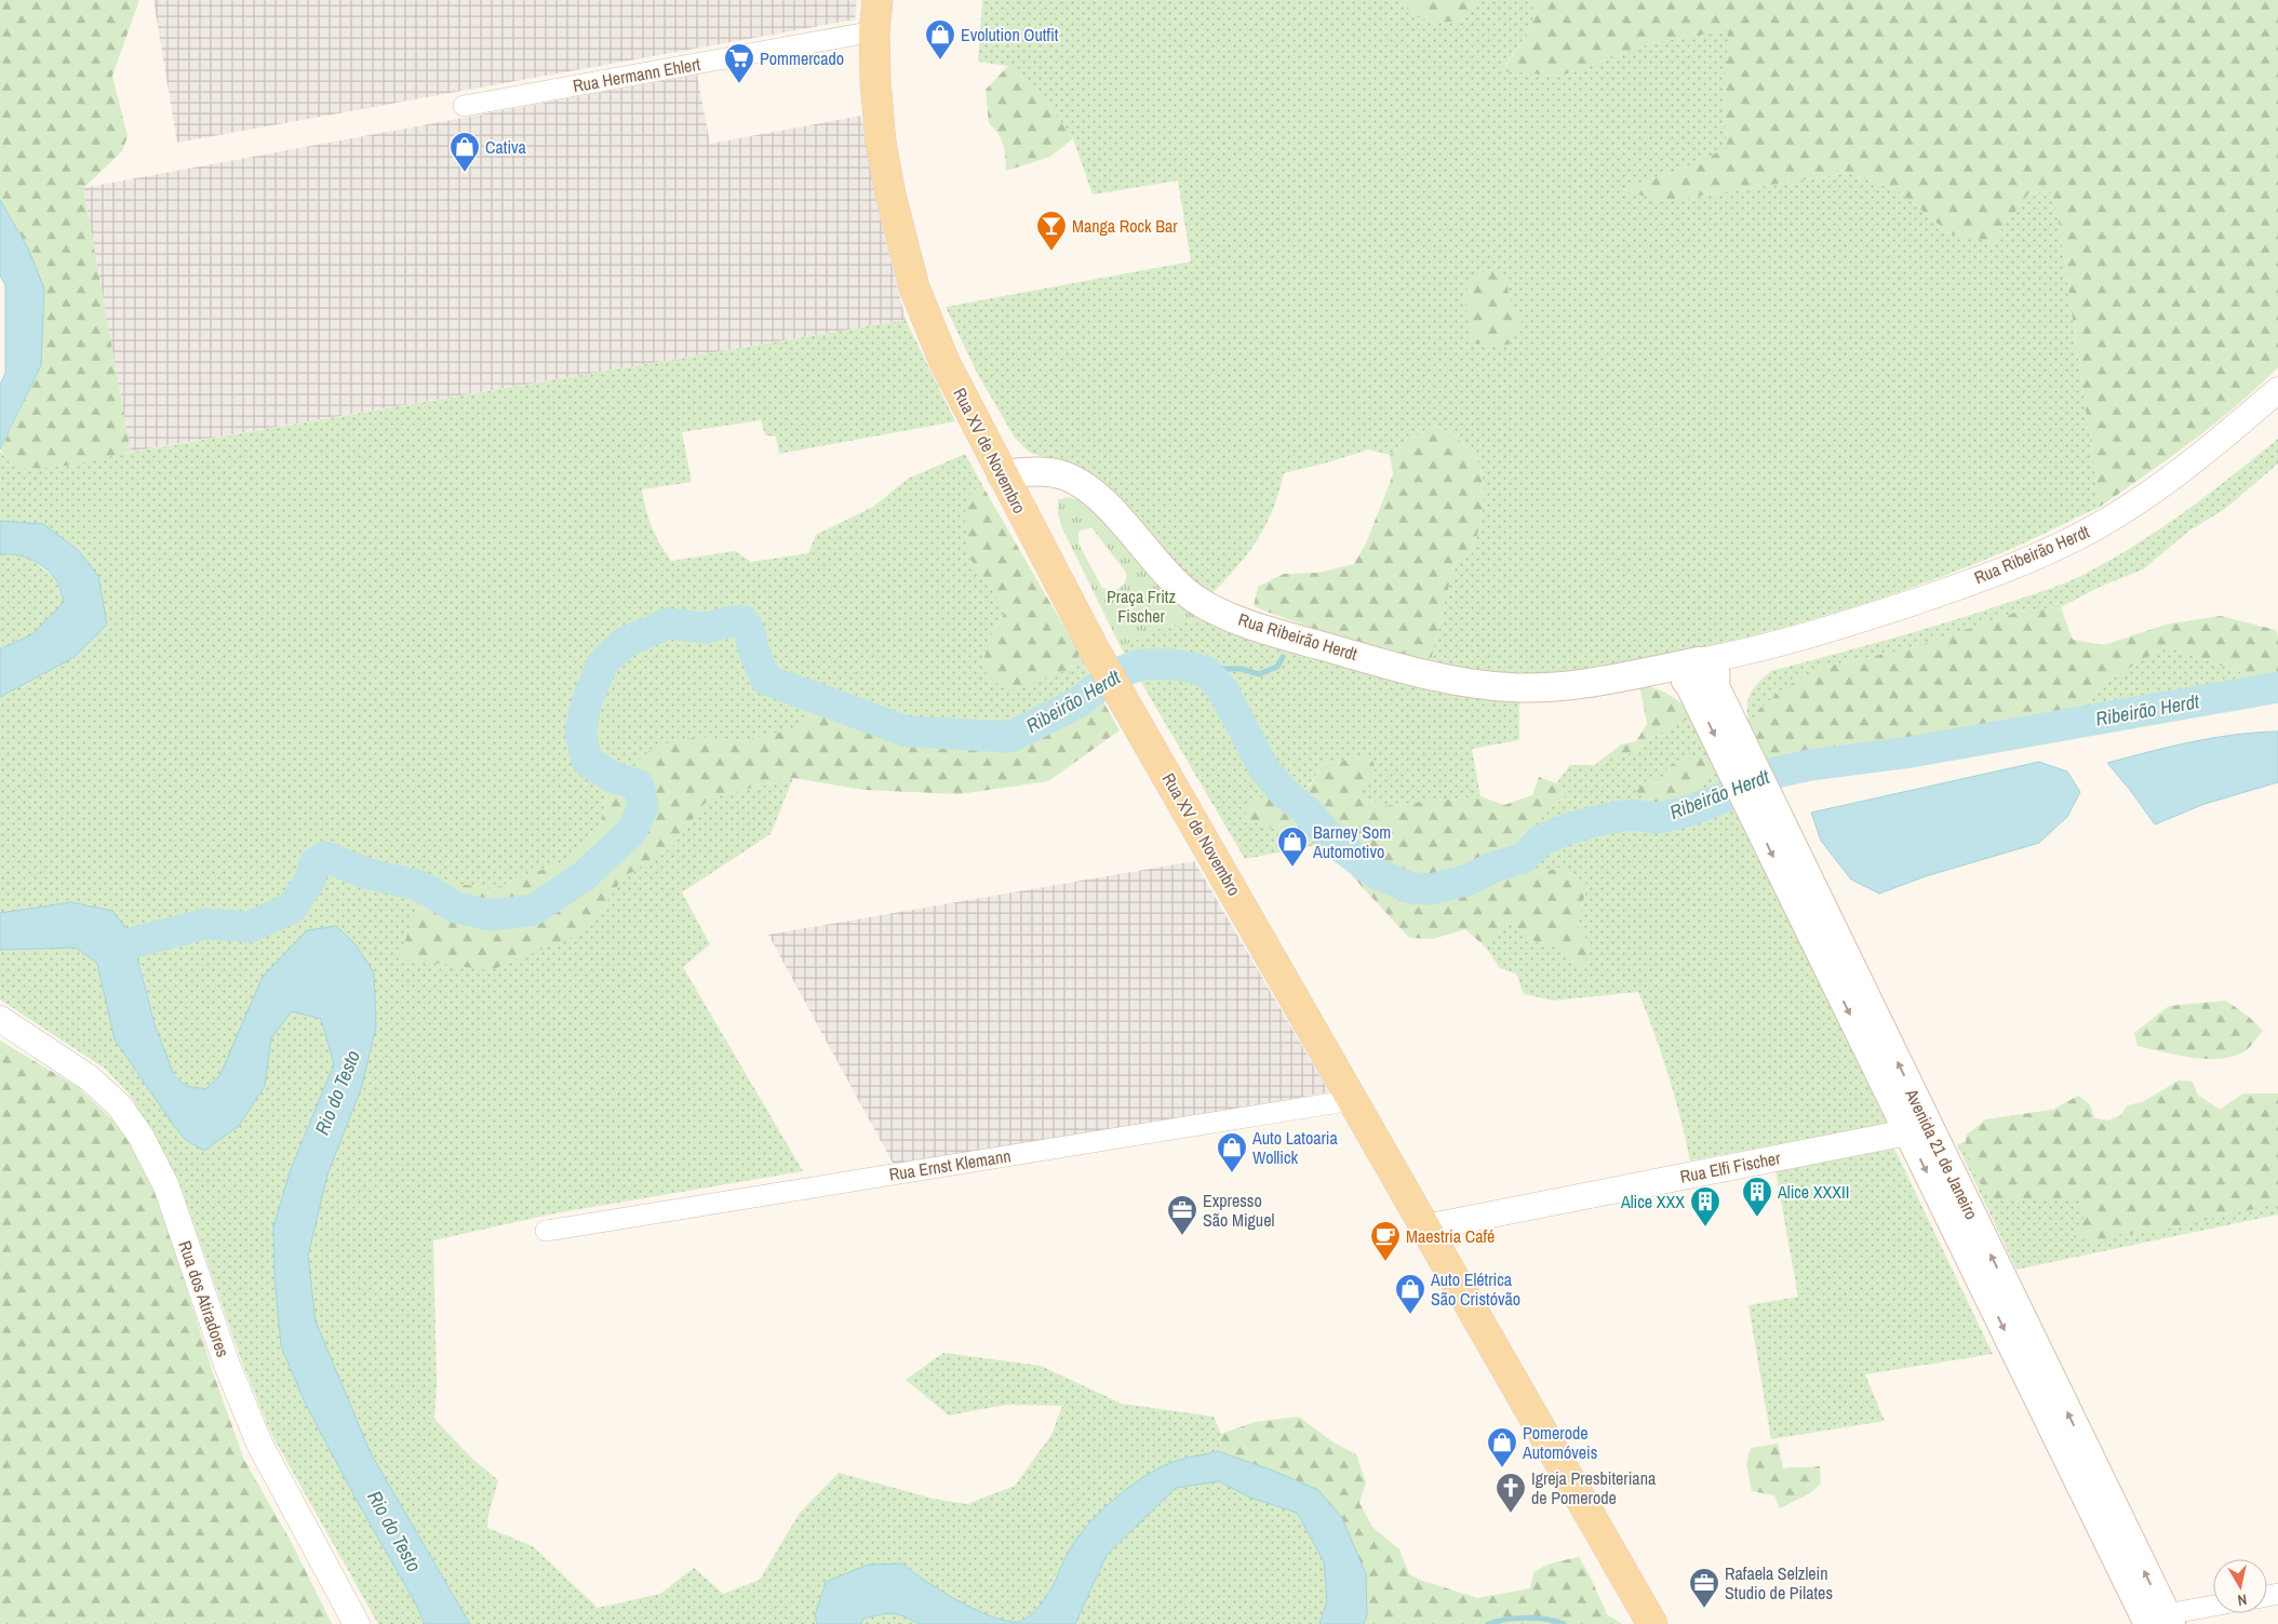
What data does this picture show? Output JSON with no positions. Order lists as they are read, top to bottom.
{
  "streets": {
    "main road": ["Rua XV de Novembro", "Rua Ribeirão Herdt", "Avenida 21 de Janeiro"],
    "street": [
      "Rua Hermann Ehlert",
      "Rua Ernst Klemann",
      "Rua Elfi Fischer",
      "Rua dos Atiradores"
    ]
  },
  "crossings": [
    ["Rua Hermann Ehlert", "Rua XV de Novembro"],
    ["Rua XV de Novembro", "Rua Ribeirão Herdt"],
    ["Rua XV de Novembro", "Rua Ernst Klemann"],
    ["Rua XV de Novembro", "Rua Elfi Fischer"],
    ["Rua Ribeirão Herdt", "Avenida 21 de Janeiro"],
    ["Avenida 21 de Janeiro", "Rua Elfi Fischer"]
  ],
  "water": ["Ribeirão Herdt", "Rio do Testo"],
  "parks": ["Praça Fritz Fischer"],
  "places": {
    "shop": [
      "Evolution Outfit",
      "Cativa",
      "Barney Som Automotivo",
      "Auto Latoaria Wollick",
      "Auto Elétrica São Cristóvão",
      "Pomerode Automóveis"
    ],
    "supermarket": ["Pommercado"],
    "bar": ["Manga Rock Bar"],
    "building": ["Alice XXXII", "Alice XXX"],
    "office": ["Expresso São Miguel", "Rafaela Selzlein Studio de Pilates"],
    "cafe": ["Maestria Café"],
    "church": ["Igreja Presbiteriana de Pomerode"]
  },
  "north": "bottom"
}
